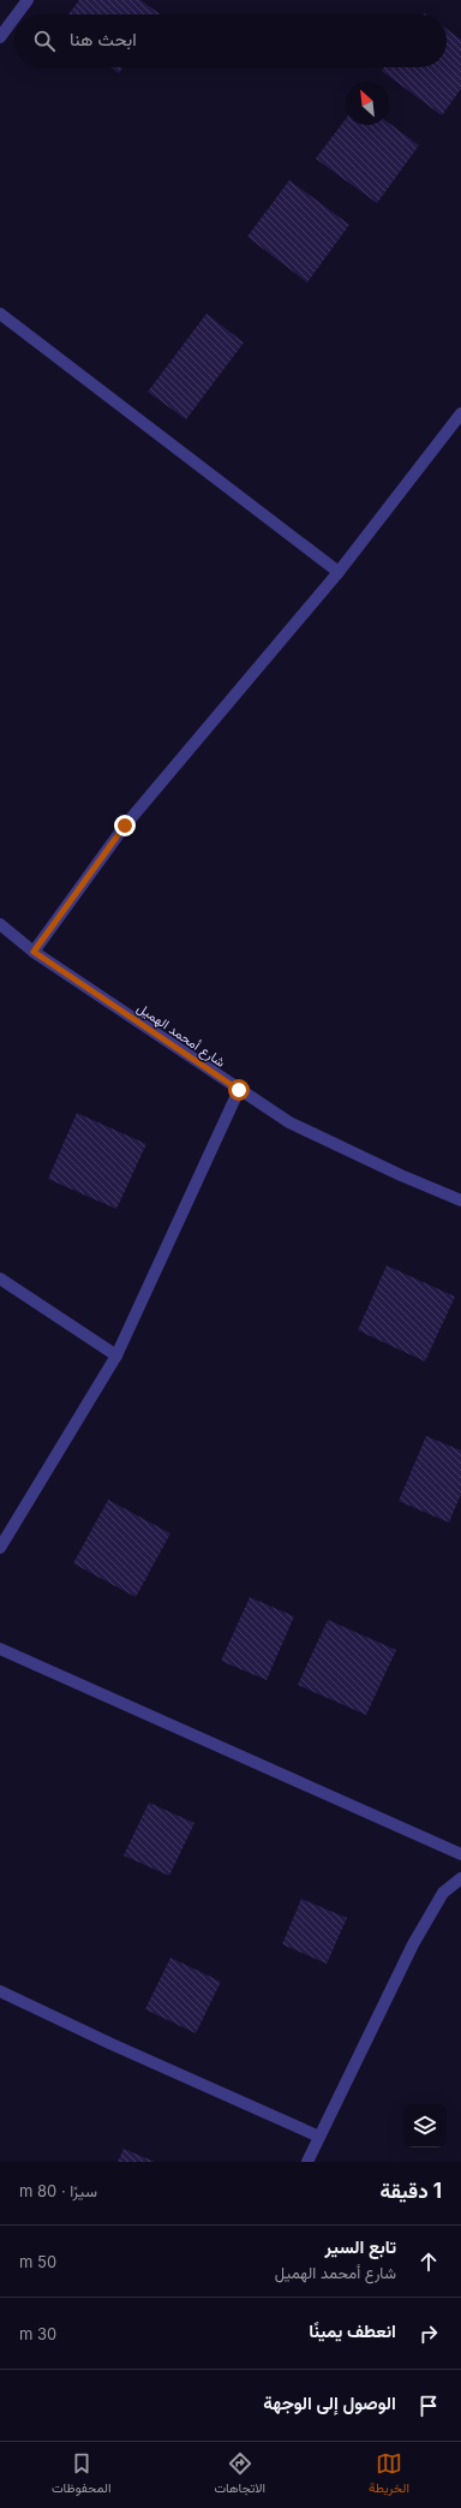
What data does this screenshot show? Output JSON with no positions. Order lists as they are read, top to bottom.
{
  "streets": {
    "street": ["شارع أمحمد الهميل"]
  },
  "north": "top left",
  "page": {
    "search": "ابحث هنا",
    "heading": ["1 دقيقة", "سيرًا · 80 m"],
    "list": [
      ["تابع السير", "شارع أمحمد الهميل", "50 m"],
      ["انعطف يمينًا", "30 m"],
      "الوصول إلى الوجهة"
    ],
    "nav": ["الخريطة", "الاتجاهات", "المحفوظات"]
  }
}
